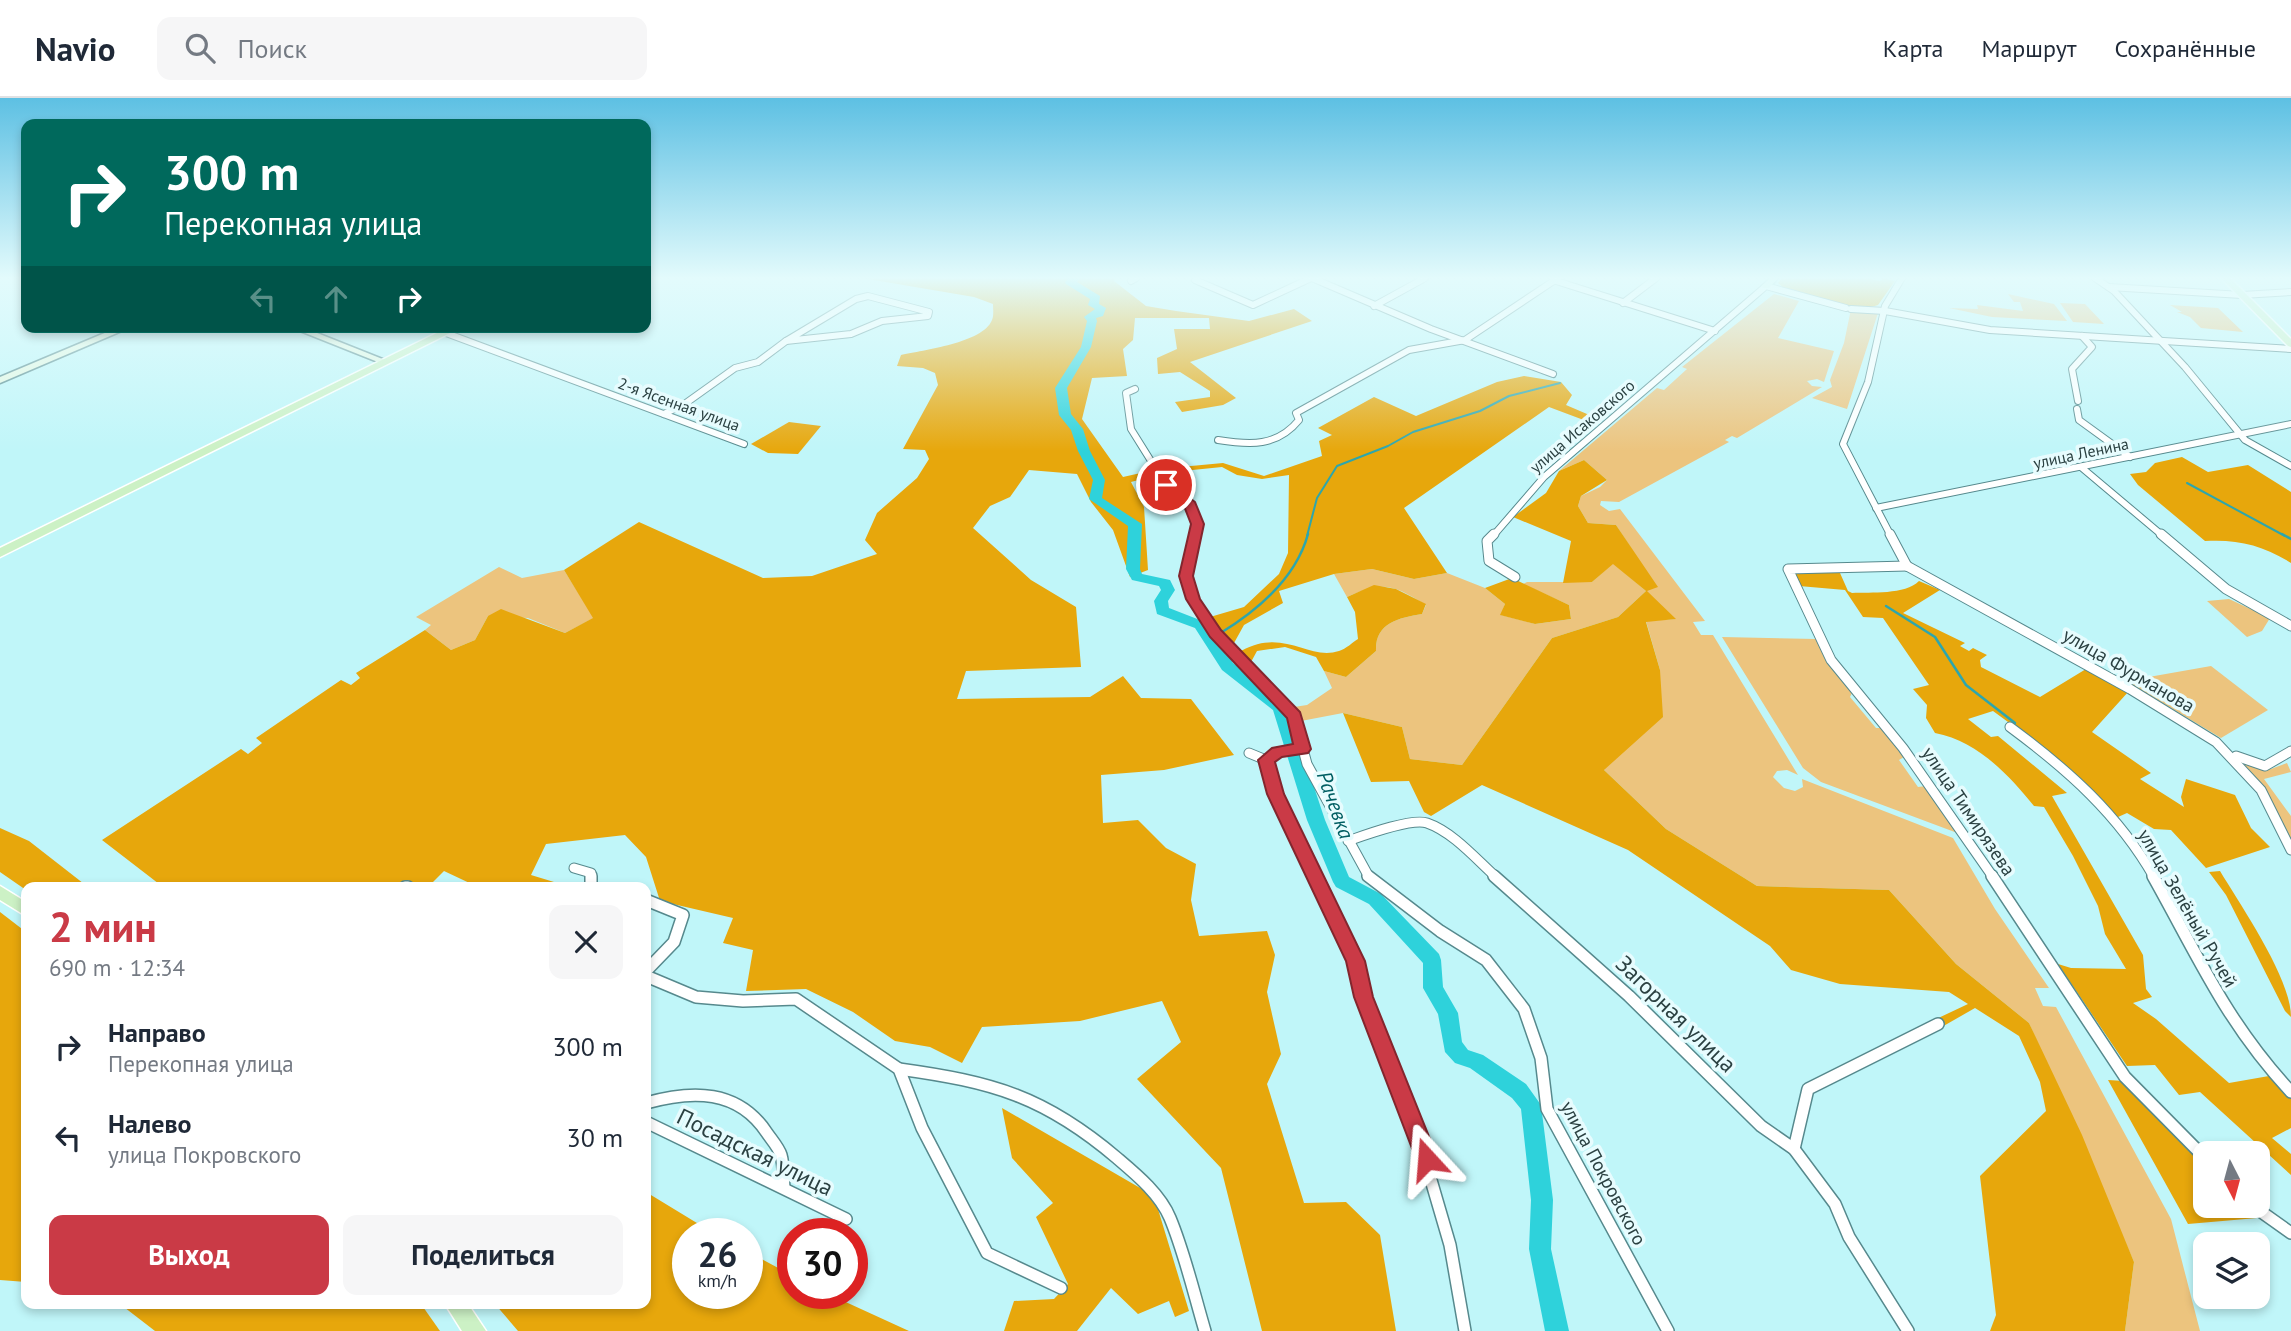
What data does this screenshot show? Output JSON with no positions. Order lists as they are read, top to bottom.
{
  "streets": {
    "street": [
      "2-я Ясенная улица",
      "улица Исаковского",
      "улица Ленина",
      "улица Фурманова",
      "улица Тимирязева",
      "улица Зелёный Ручей",
      "Загорная улица",
      "Посадская улица",
      "улица Покровского"
    ]
  },
  "crossings": [
    ["улица Фурманова", "улица Тимирязева"],
    ["Загорная улица", "улица Покровского"]
  ],
  "water": ["Рачевка"],
  "north": "bottom",
  "page": {
    "header": "Navio",
    "search": "Поиск",
    "nav": ["Карта", "Маршрут", "Сохранённые"],
    "turn": ["300 m", "Перекопная улица"],
    "heading": ["2 мин", "690 m · 12:34"],
    "list": [
      {
        "name": "Направо",
        "note": "Перекопная улица",
        "value": "300 m"
      },
      {
        "name": "Налево",
        "note": "улица Покровского",
        "value": "30 m"
      }
    ],
    "buttons": ["Выход", "Поделиться"],
    "speed": "26 km/h",
    "limit": "30"
  }
}
